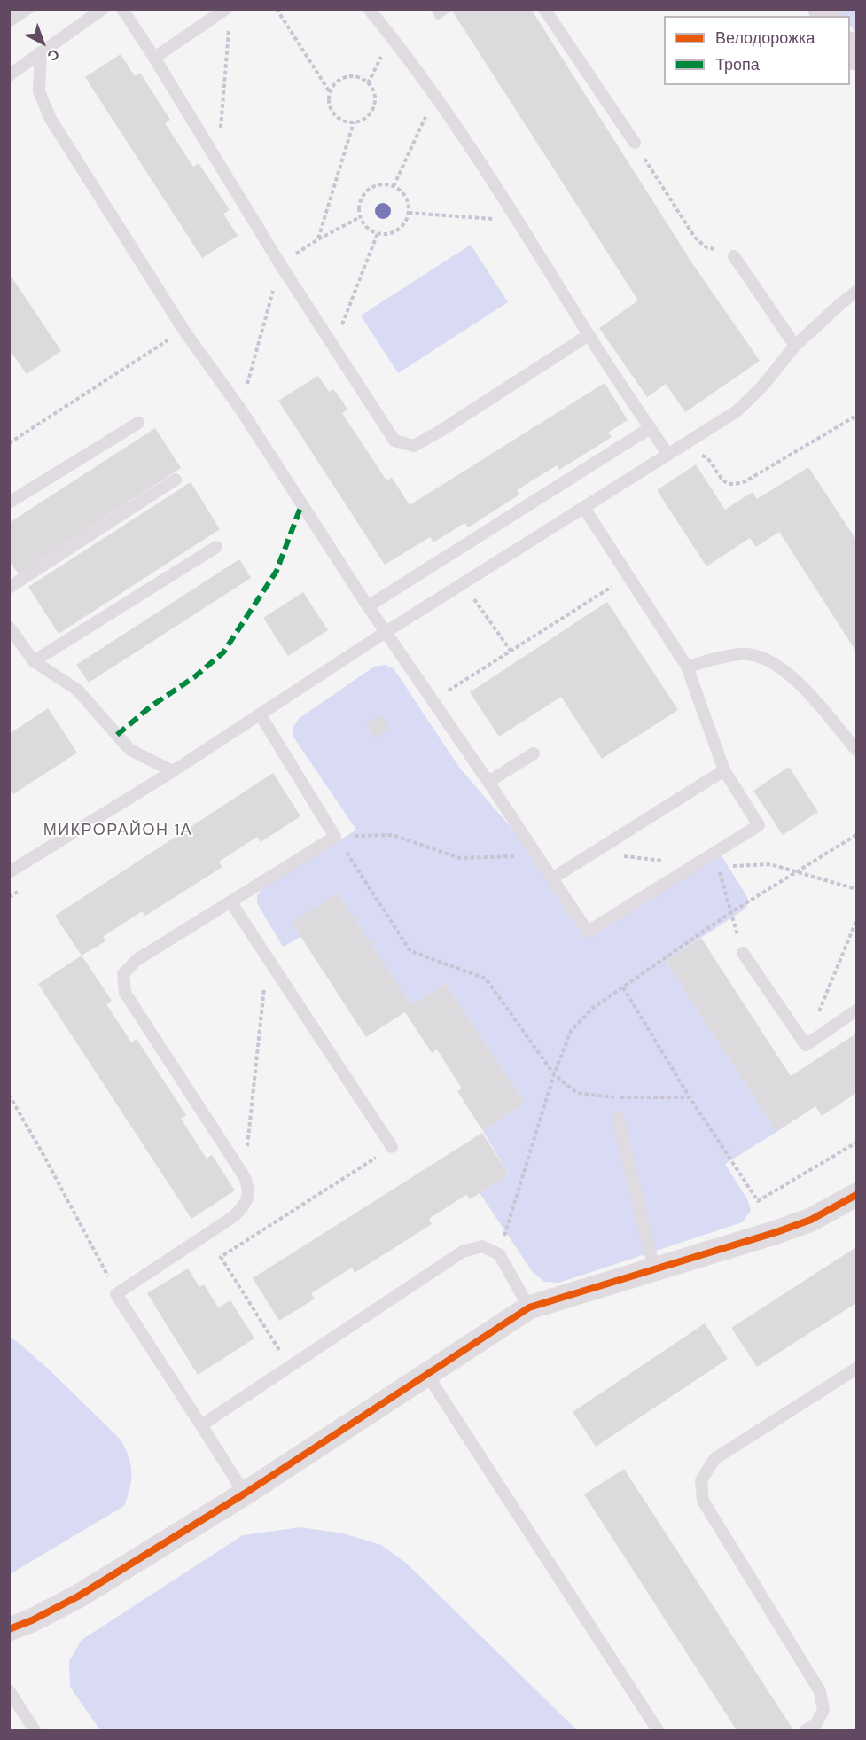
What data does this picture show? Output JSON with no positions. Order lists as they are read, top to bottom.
{
  "districts": ["МИКРОРАЙОН 1А"],
  "legend": ["Велодорожка", "Тропа"],
  "north": "bottom right"
}
